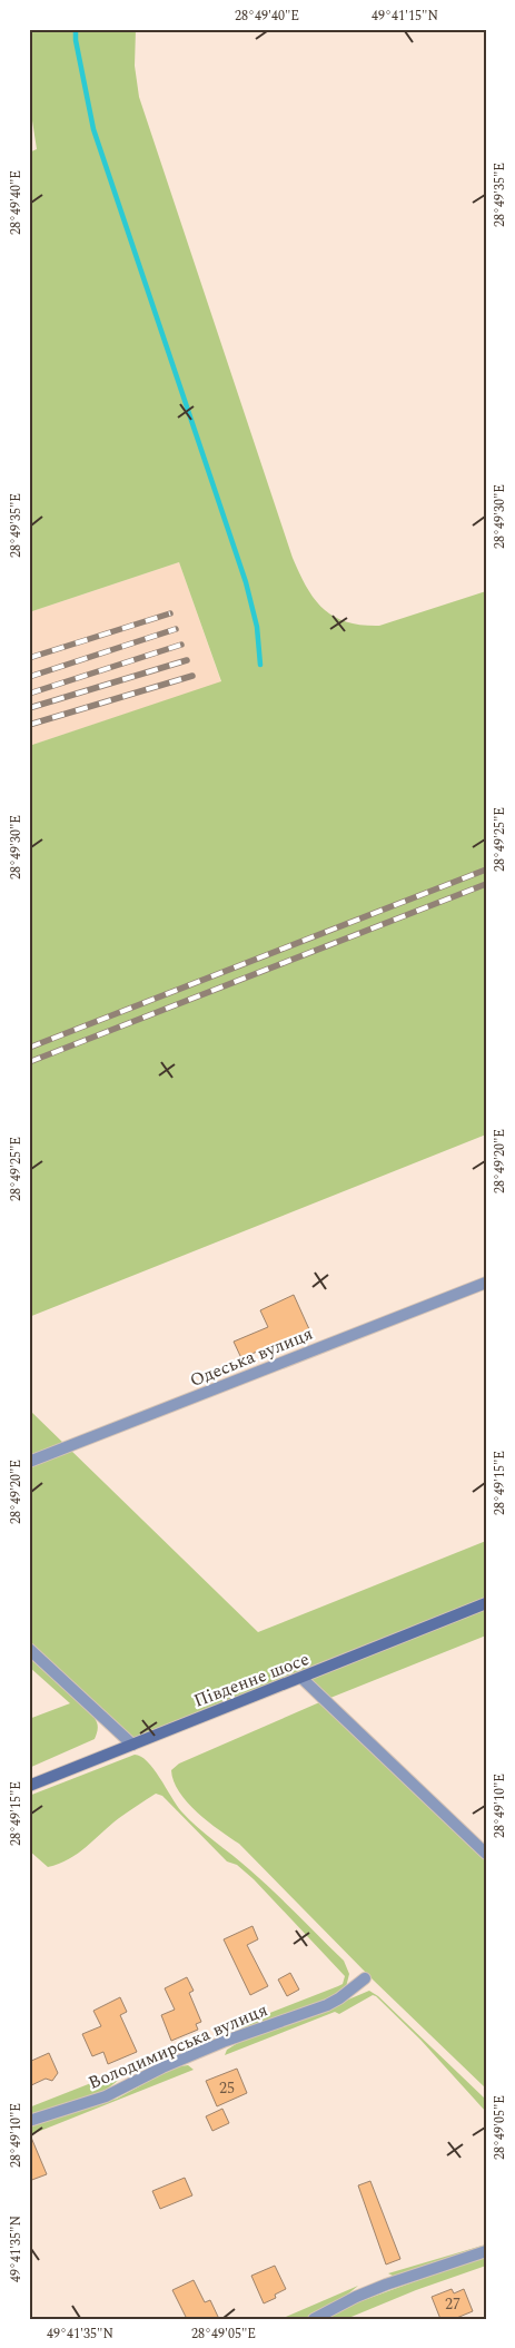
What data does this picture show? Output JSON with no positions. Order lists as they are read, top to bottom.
{
  "streets": {
    "street": ["Одеська вулиця", "Південне шосе", "Володимирська вулиця"]
  },
  "house_numbers": ["25", "27"],
  "coordinates": [
    "28°49'40\"E",
    "49°41'15\"N",
    "28°49'35\"E",
    "28°49'30\"E",
    "28°49'25\"E",
    "28°49'20\"E",
    "28°49'15\"E",
    "28°49'10\"E",
    "28°49'05\"E",
    "49°41'35\"N"
  ]
}
